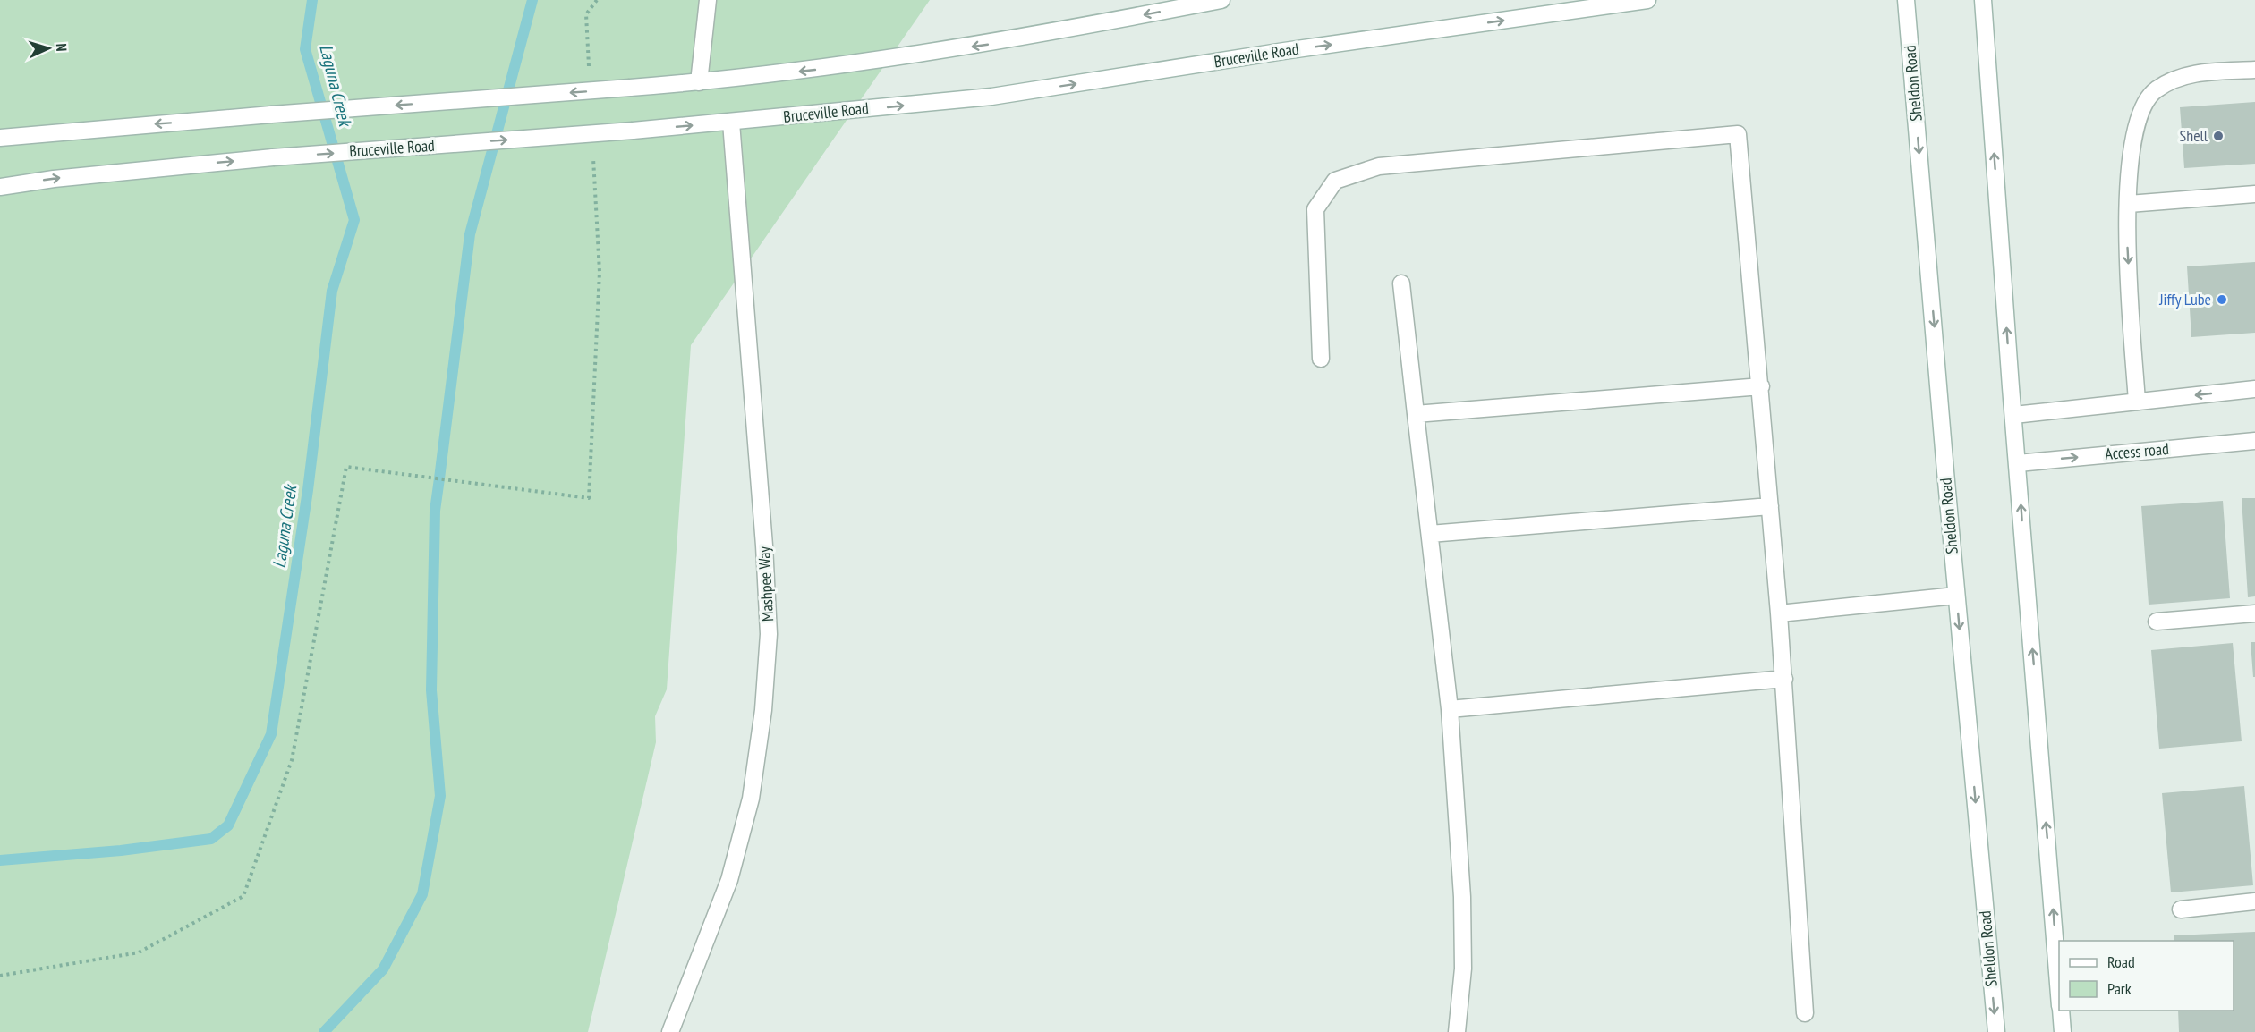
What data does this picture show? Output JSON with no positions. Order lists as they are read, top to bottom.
{
  "streets": {
    "main road": [
      "Bruceville Road",
      "Sheldon Road",
      "Access road",
      "Mashpee Way"
    ]
  },
  "crossings": [
    ["Bruceville Road", "Mashpee Way"]
  ],
  "water": ["Laguna Creek"],
  "places": ["Shell", "Jiffy Lube"],
  "legend": ["Road", "Park"],
  "north": "right"
}
